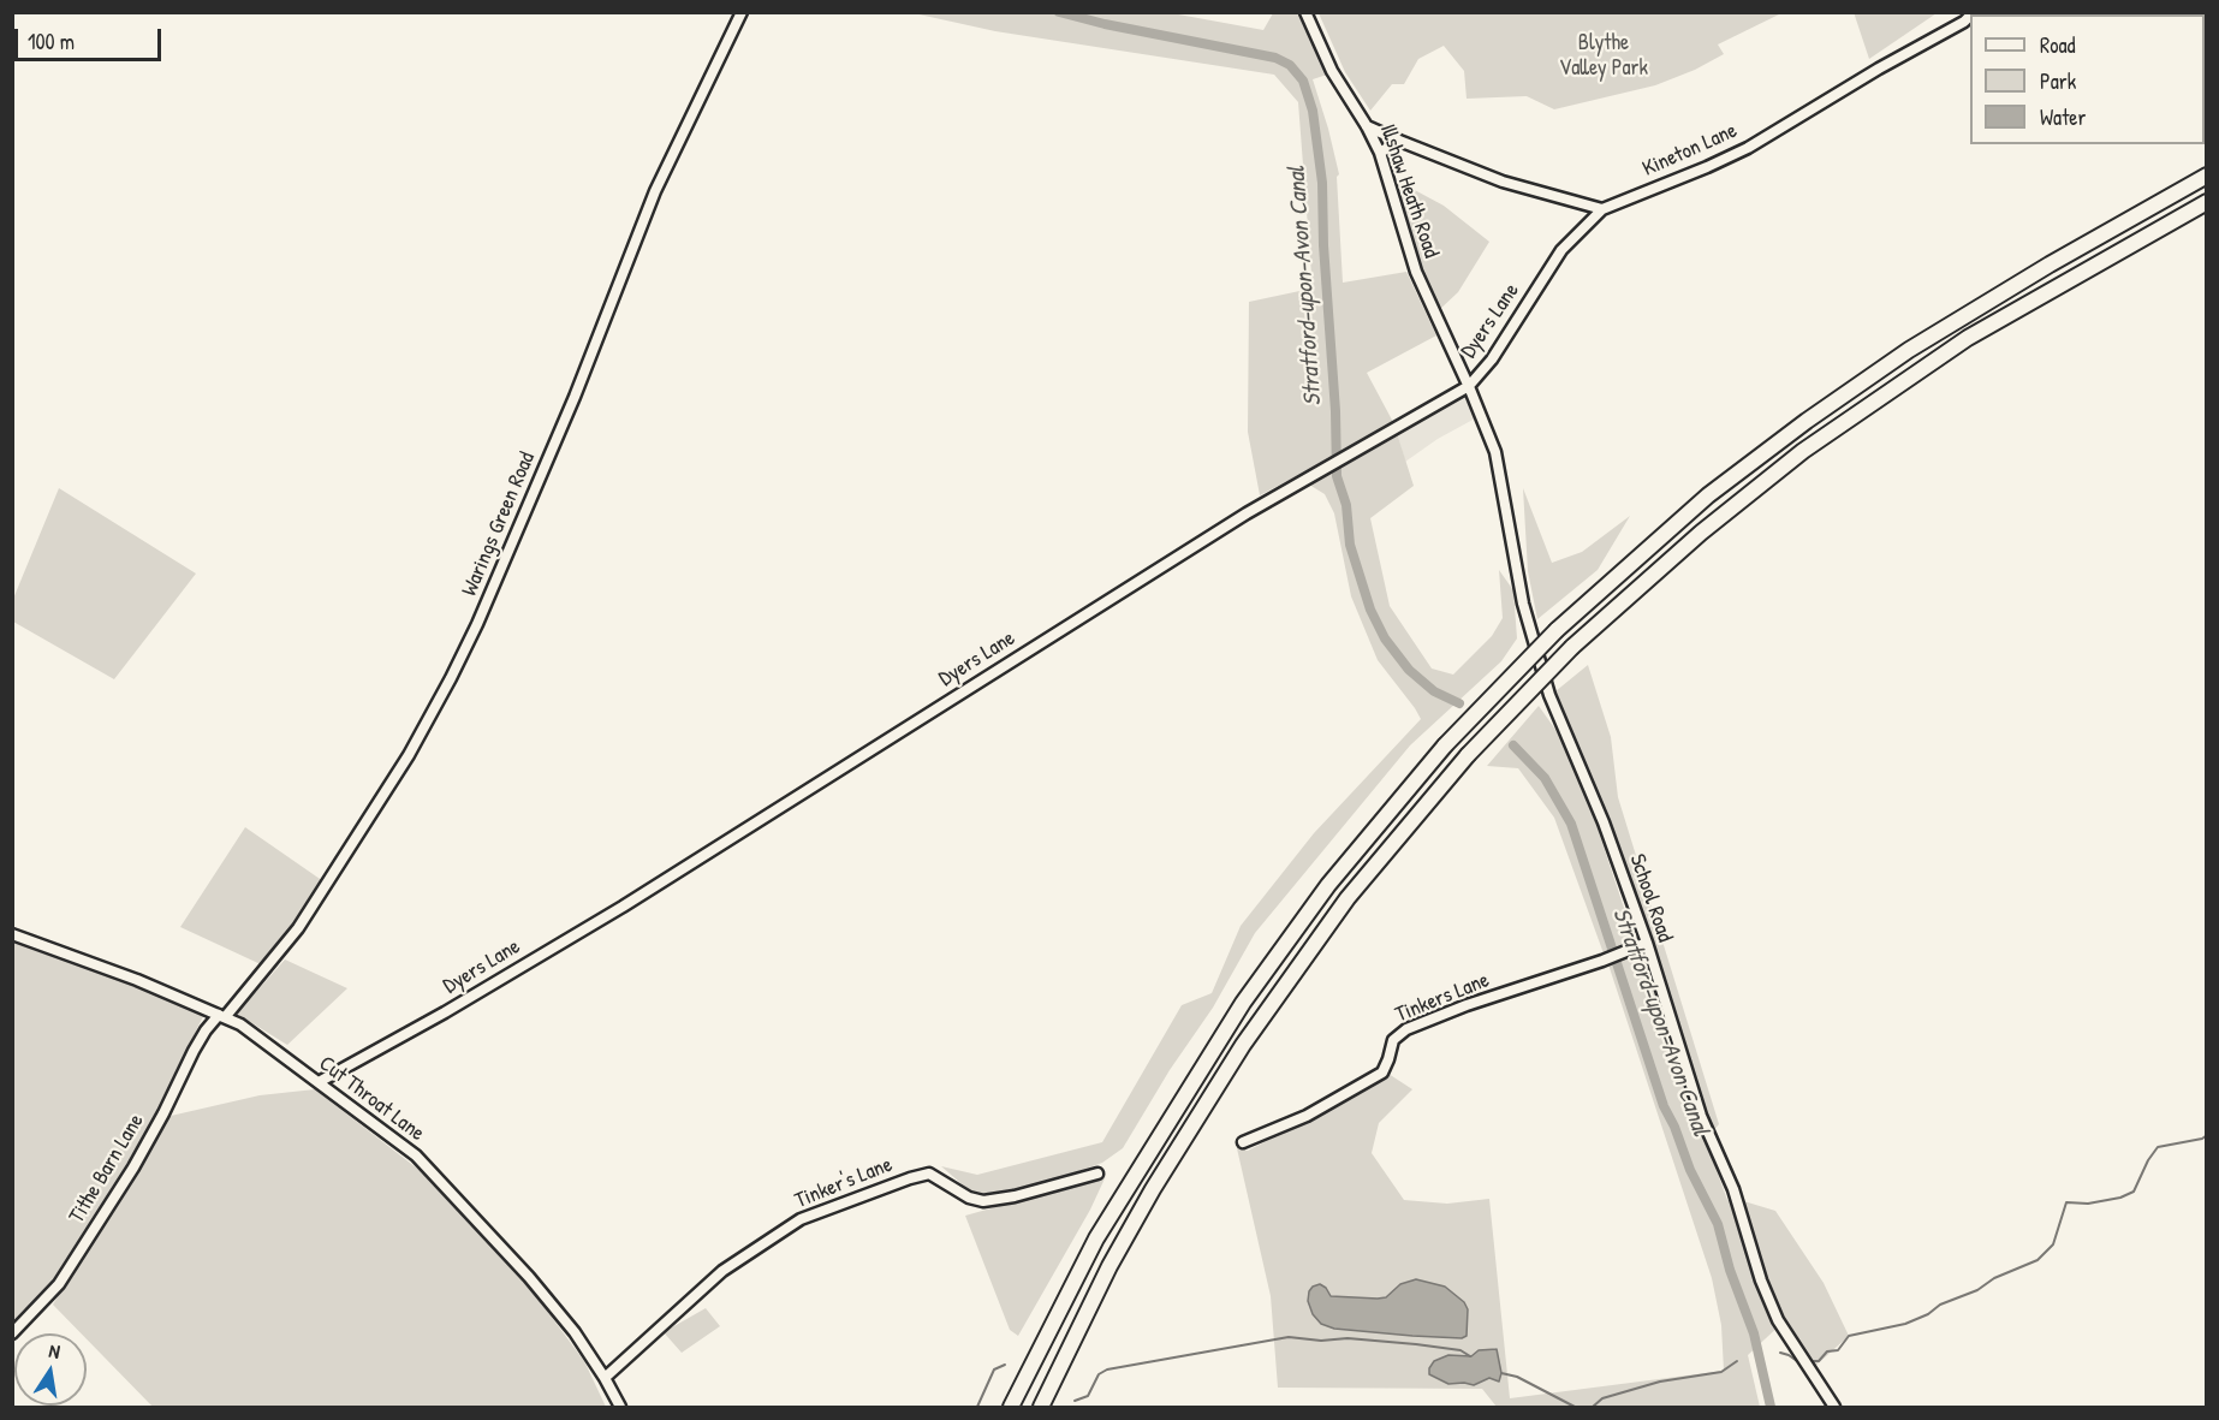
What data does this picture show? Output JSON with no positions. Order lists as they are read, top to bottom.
{
  "streets": {
    "street": [
      "Kineton Lane",
      "Illshaw Heath Road",
      "Dyers Lane",
      "Warings Green Road",
      "School Road",
      "Tinkers Lane",
      "Cut Throat Lane",
      "Tithe Barn Lane",
      "Tinker's Lane"
    ]
  },
  "crossings": [
    ["Kineton Lane", "Dyers Lane"],
    ["Illshaw Heath Road", "Dyers Lane"],
    ["Illshaw Heath Road", "School Road"],
    ["Dyers Lane", "School Road"],
    ["Dyers Lane", "Cut Throat Lane"],
    ["Warings Green Road", "Cut Throat Lane"],
    ["Warings Green Road", "Tithe Barn Lane"],
    ["School Road", "Tinkers Lane"],
    ["Cut Throat Lane", "Tithe Barn Lane"],
    ["Cut Throat Lane", "Tinker's Lane"]
  ],
  "water": ["Stratford-upon-Avon Canal"],
  "parks": ["Blythe Valley Park"],
  "legend": ["Road", "Park", "Water"],
  "scale_bar": "100 m",
  "north": "top"
}
